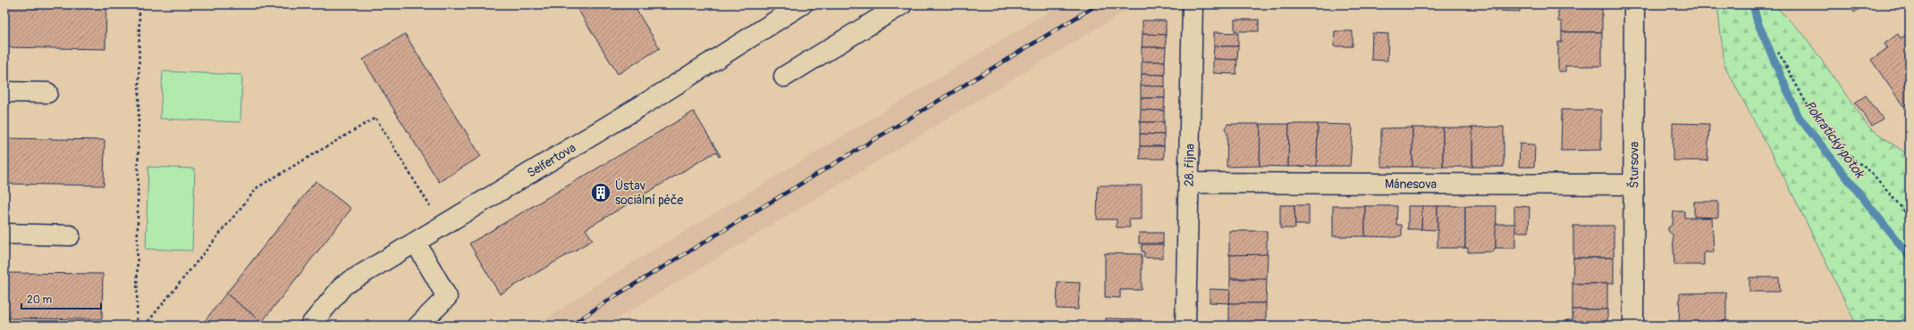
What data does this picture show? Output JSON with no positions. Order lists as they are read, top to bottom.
{
  "streets": {
    "street": [
      "Seifertova",
      "28. října",
      "Štursova",
      "Mánesova"
    ]
  },
  "crossings": [
    ["28. října", "Mánesova"],
    ["Štursova", "Mánesova"]
  ],
  "water": ["Pokratický potok"],
  "places": {
    "building": ["Ústav sociální péče"]
  },
  "scale_bar": "20 m"
}
